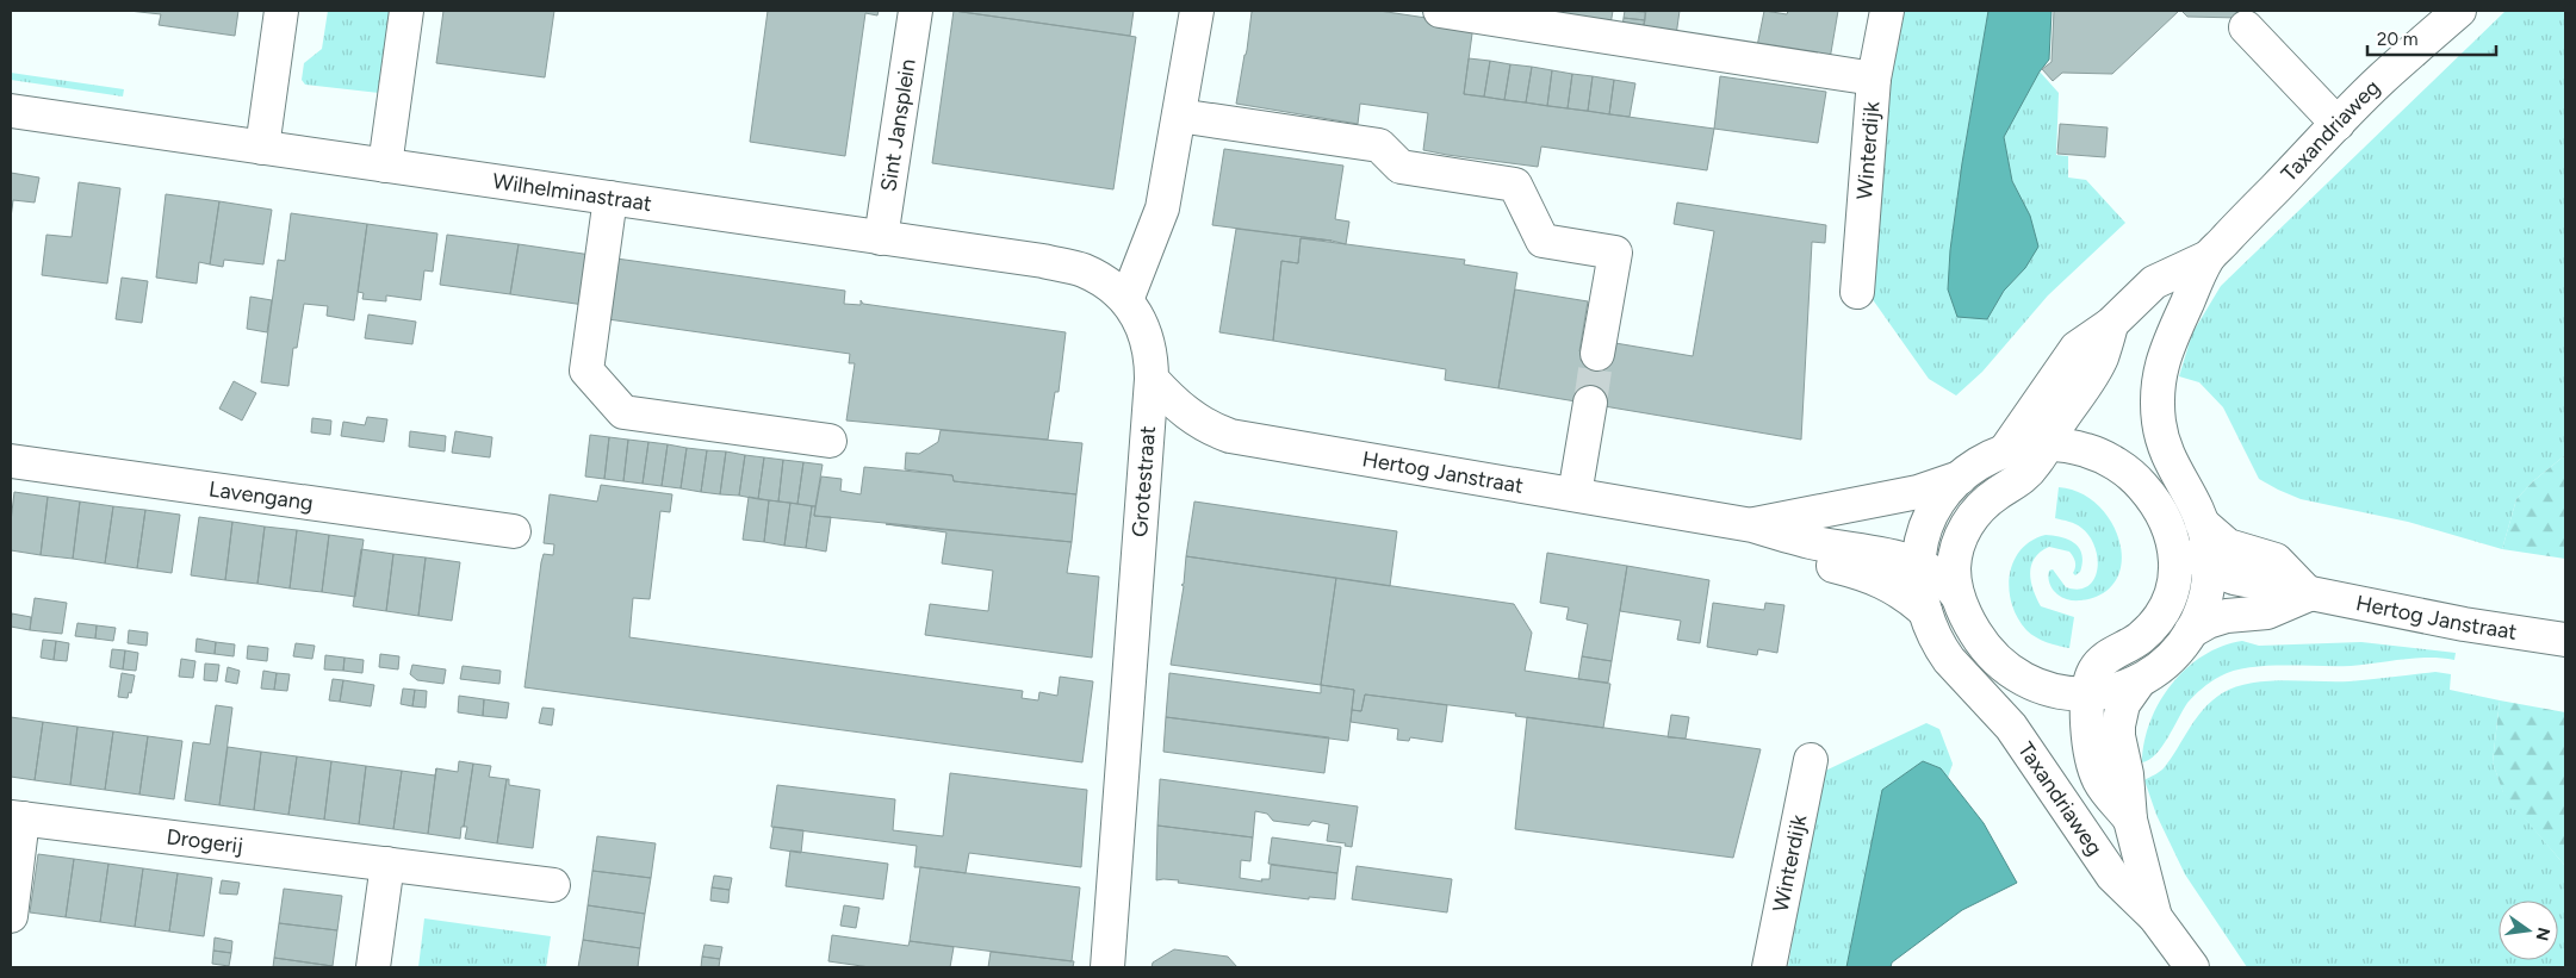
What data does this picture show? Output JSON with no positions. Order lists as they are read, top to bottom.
{
  "streets": {
    "main road": [
      "Sint Jansplein",
      "Taxandriaweg",
      "Winterdijk",
      "Wilhelminastraat",
      "Hertog Janstraat",
      "Grotestraat",
      "Lavengang",
      "Drogerij"
    ]
  },
  "crossings": [
    ["Sint Jansplein", "Wilhelminastraat"],
    ["Taxandriaweg", "Hertog Janstraat"],
    ["Wilhelminastraat", "Grotestraat"],
    ["Hertog Janstraat", "Grotestraat"]
  ],
  "scale_bar": "20 m",
  "north": "right"
}
